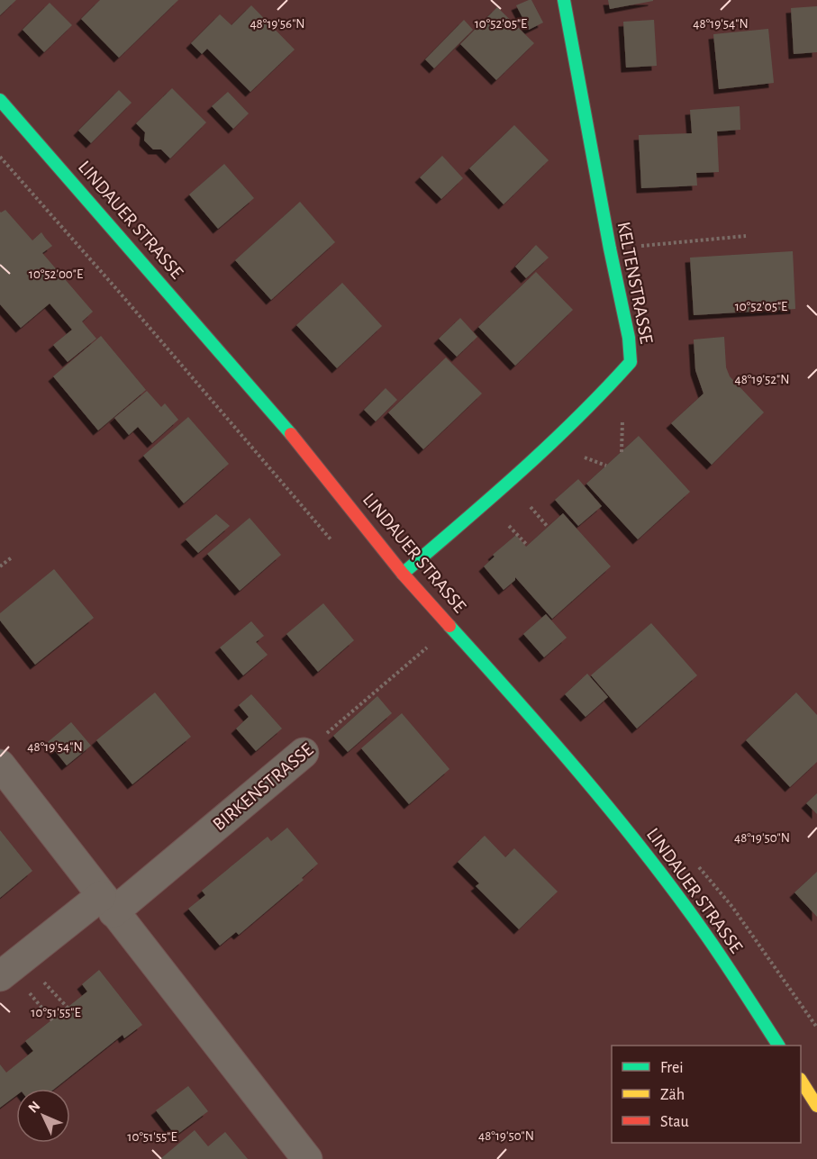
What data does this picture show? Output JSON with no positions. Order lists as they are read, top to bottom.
{
  "streets": {
    "street": ["LINDAUER STRASSE", "KELTENSTRASSE", "BIRKENSTRASSE"]
  },
  "crossings": [
    ["LINDAUER STRASSE", "KELTENSTRASSE"]
  ],
  "legend": ["Frei", "Zäh", "Stau"],
  "north": "top left",
  "coordinates": [
    "10°52'05\"E",
    "48°19'56\"N",
    "48°19'54\"N",
    "10°52'00\"E",
    "48°19'52\"N",
    "48°19'50\"N",
    "10°51'55\"E"
  ]
}
